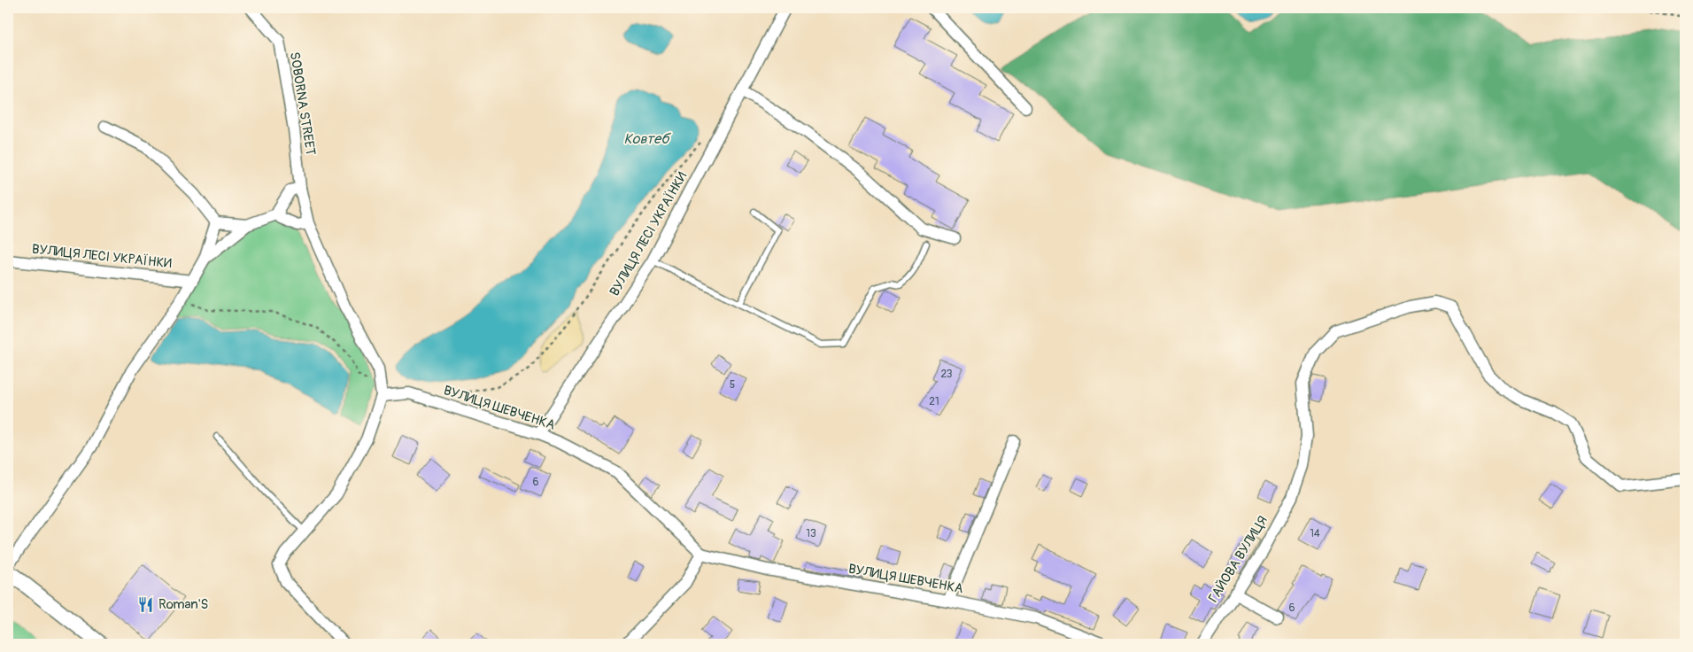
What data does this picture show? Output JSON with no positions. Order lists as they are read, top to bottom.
{
  "streets": {
    "street": [
      "SOBORNA STREET",
      "ВУЛИЦЯ ЛЕСІ УКРАЇНКИ",
      "ВУЛИЦЯ ШЕВЧЕНКА",
      "ГАЙОВА ВУЛИЦЯ"
    ]
  },
  "crossings": [
    ["SOBORNA STREET", "ВУЛИЦЯ ШЕВЧЕНКА"],
    ["ВУЛИЦЯ ЛЕСІ УКРАЇНКИ", "ВУЛИЦЯ ШЕВЧЕНКА"]
  ],
  "water": ["Ковтеб"],
  "places": {
    "restaurant": ["Roman'S"]
  },
  "house_numbers": [
    "23",
    "5",
    "21",
    "6",
    "13",
    "14",
    "6"
  ]
}
